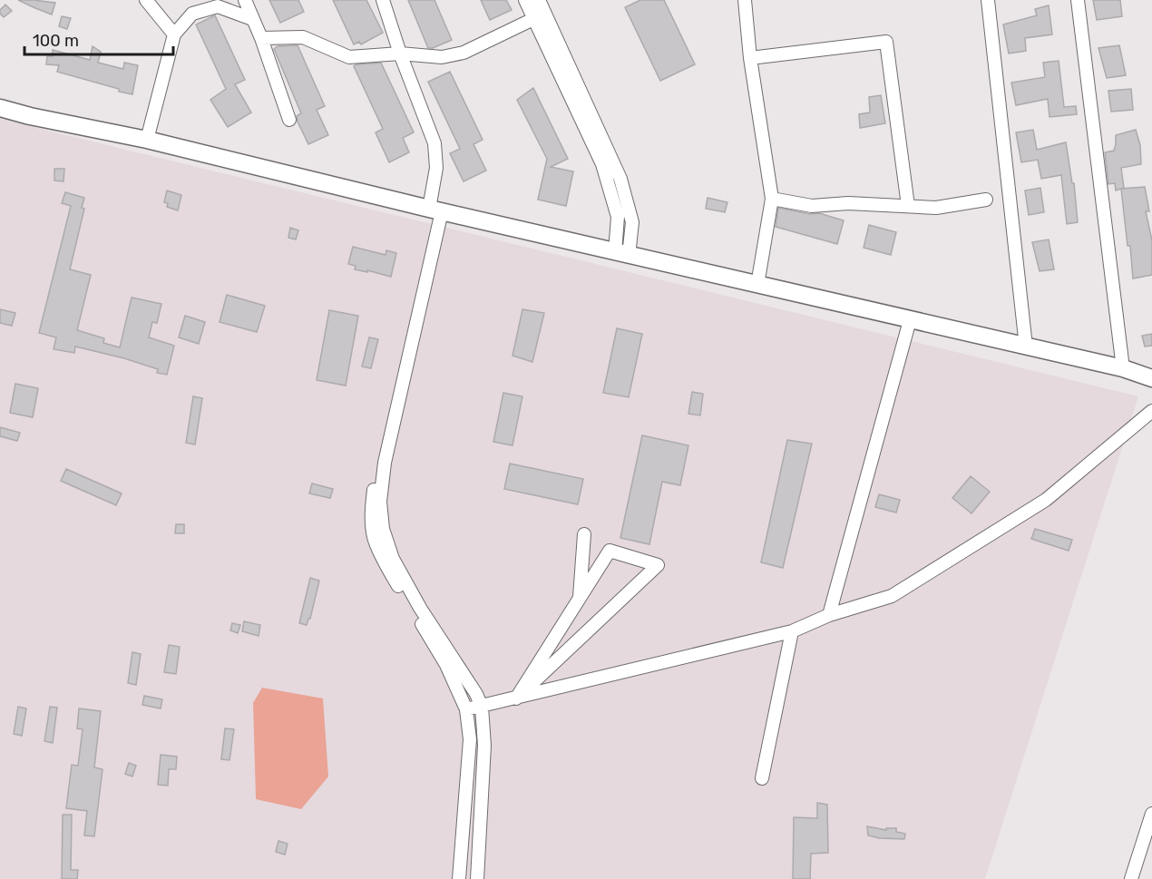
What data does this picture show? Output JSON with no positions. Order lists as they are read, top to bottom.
{
  "scale_bar": "100 m"
}
